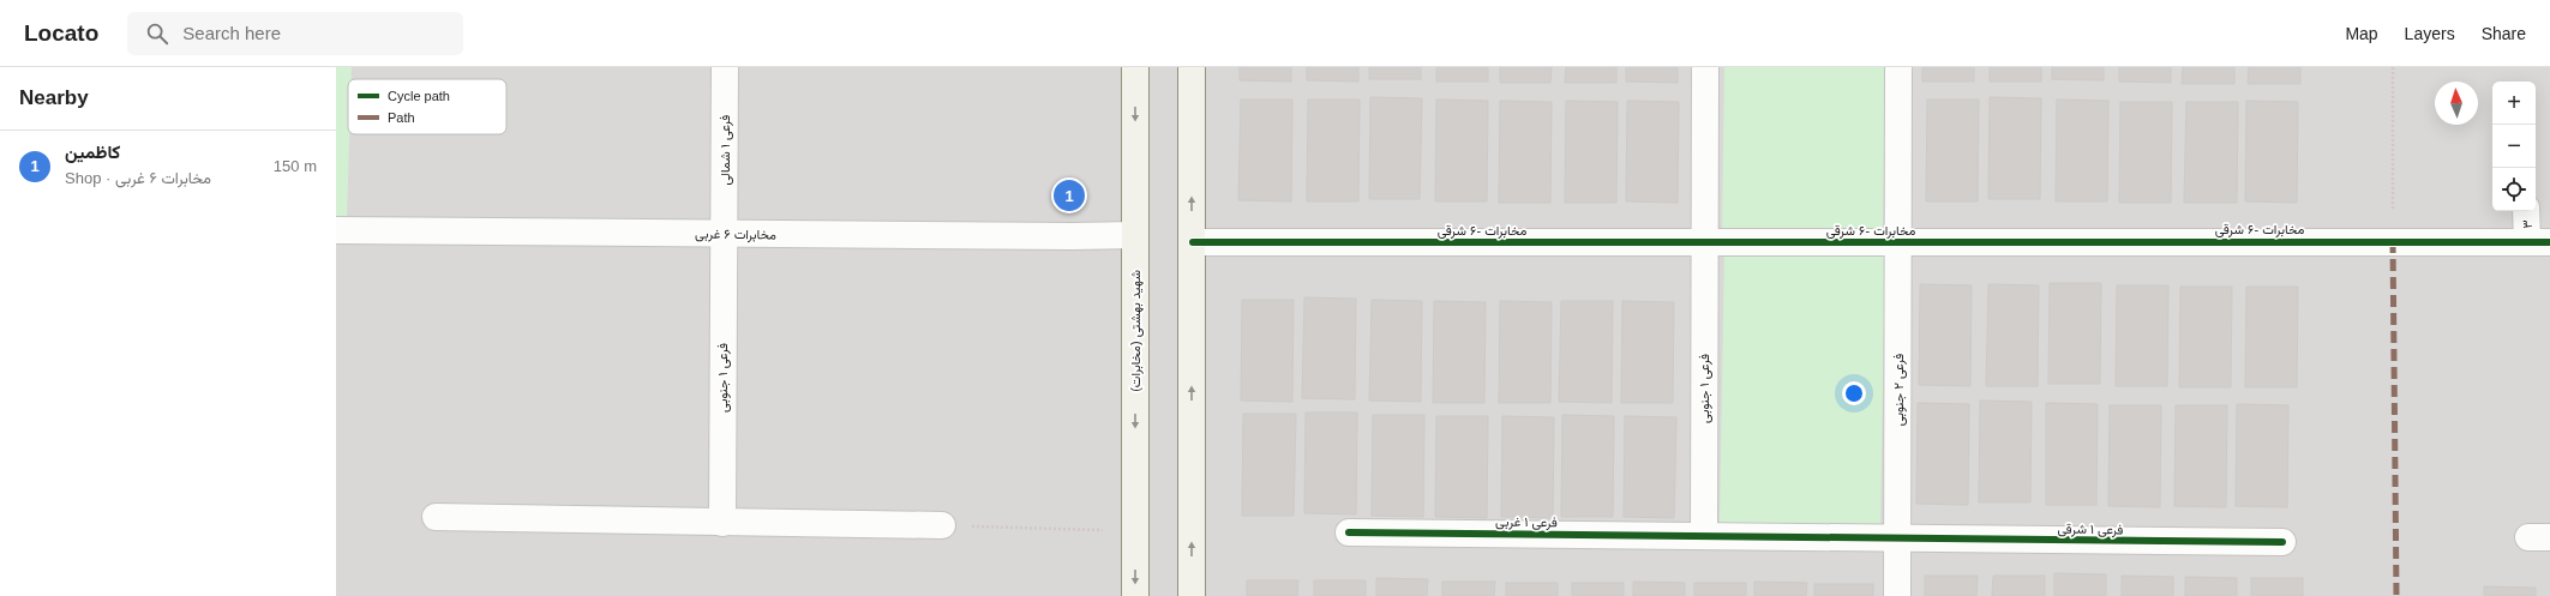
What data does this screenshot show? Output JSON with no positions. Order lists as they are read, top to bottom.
{
  "streets": {
    "main road": ["شهید بهشتی (مخابرات)"],
    "street": [
      "فرعی ۱ شمالی",
      "۳",
      "مخابرات -۶ شرقی",
      "مخابرات ۶ غربی",
      "فرعی ۱ جنوبی",
      "فرعی ۲ جنوبی",
      "فرعی ۱ غربی",
      "فرعی ۱ شرقی"
    ]
  },
  "crossings": [
    ["فرعی ۱ شمالی", "مخابرات ۶ غربی"],
    ["فرعی ۱ شمالی", "فرعی ۱ جنوبی"],
    ["۳", "مخابرات -۶ شرقی"],
    ["مخابرات -۶ شرقی", "فرعی ۱ جنوبی"],
    ["مخابرات -۶ شرقی", "فرعی ۲ جنوبی"],
    ["مخابرات ۶ غربی", "شهید بهشتی (مخابرات)"],
    ["مخابرات ۶ غربی", "فرعی ۱ جنوبی"],
    ["فرعی ۱ جنوبی", "فرعی ۱ غربی"],
    ["فرعی ۲ جنوبی", "فرعی ۱ غربی"],
    ["فرعی ۲ جنوبی", "فرعی ۱ شرقی"],
    ["فرعی ۱ غربی", "فرعی ۱ شرقی"]
  ],
  "legend": ["Cycle path", "Path"],
  "north": "top",
  "page": {
    "header": "Locato",
    "search": "Search here",
    "nav": ["Map", "Layers", "Share"],
    "heading": "Nearby",
    "map_buttons": ["+", "−"],
    "list": [
      {
        "mark": "1",
        "name": "کاظمین",
        "note": "Shop · مخابرات ۶ غربی",
        "value": "150 m"
      }
    ],
    "pins": "1"
  }
}
